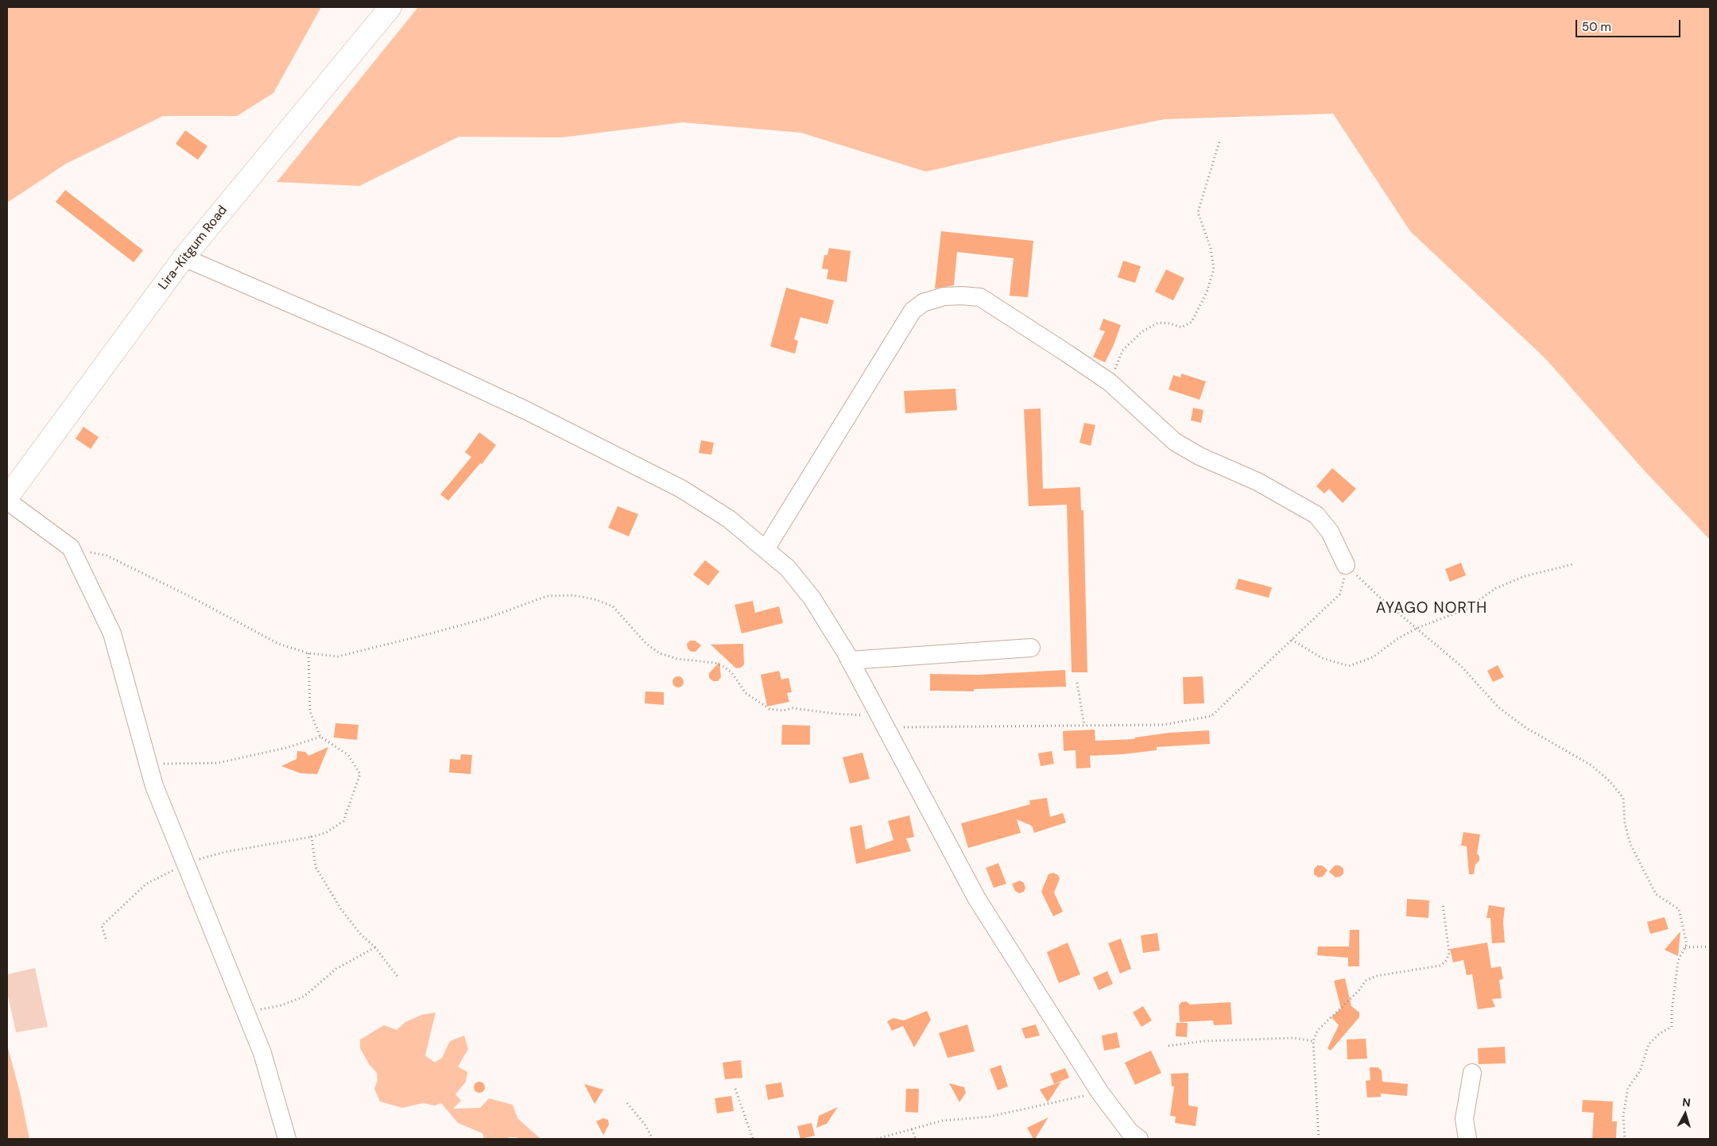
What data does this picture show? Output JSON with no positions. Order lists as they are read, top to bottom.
{
  "streets": {
    "main road": ["Lira-Kitgum Road"]
  },
  "districts": ["AYAGO NORTH"],
  "scale_bar": "50 m",
  "north": "top"
}
